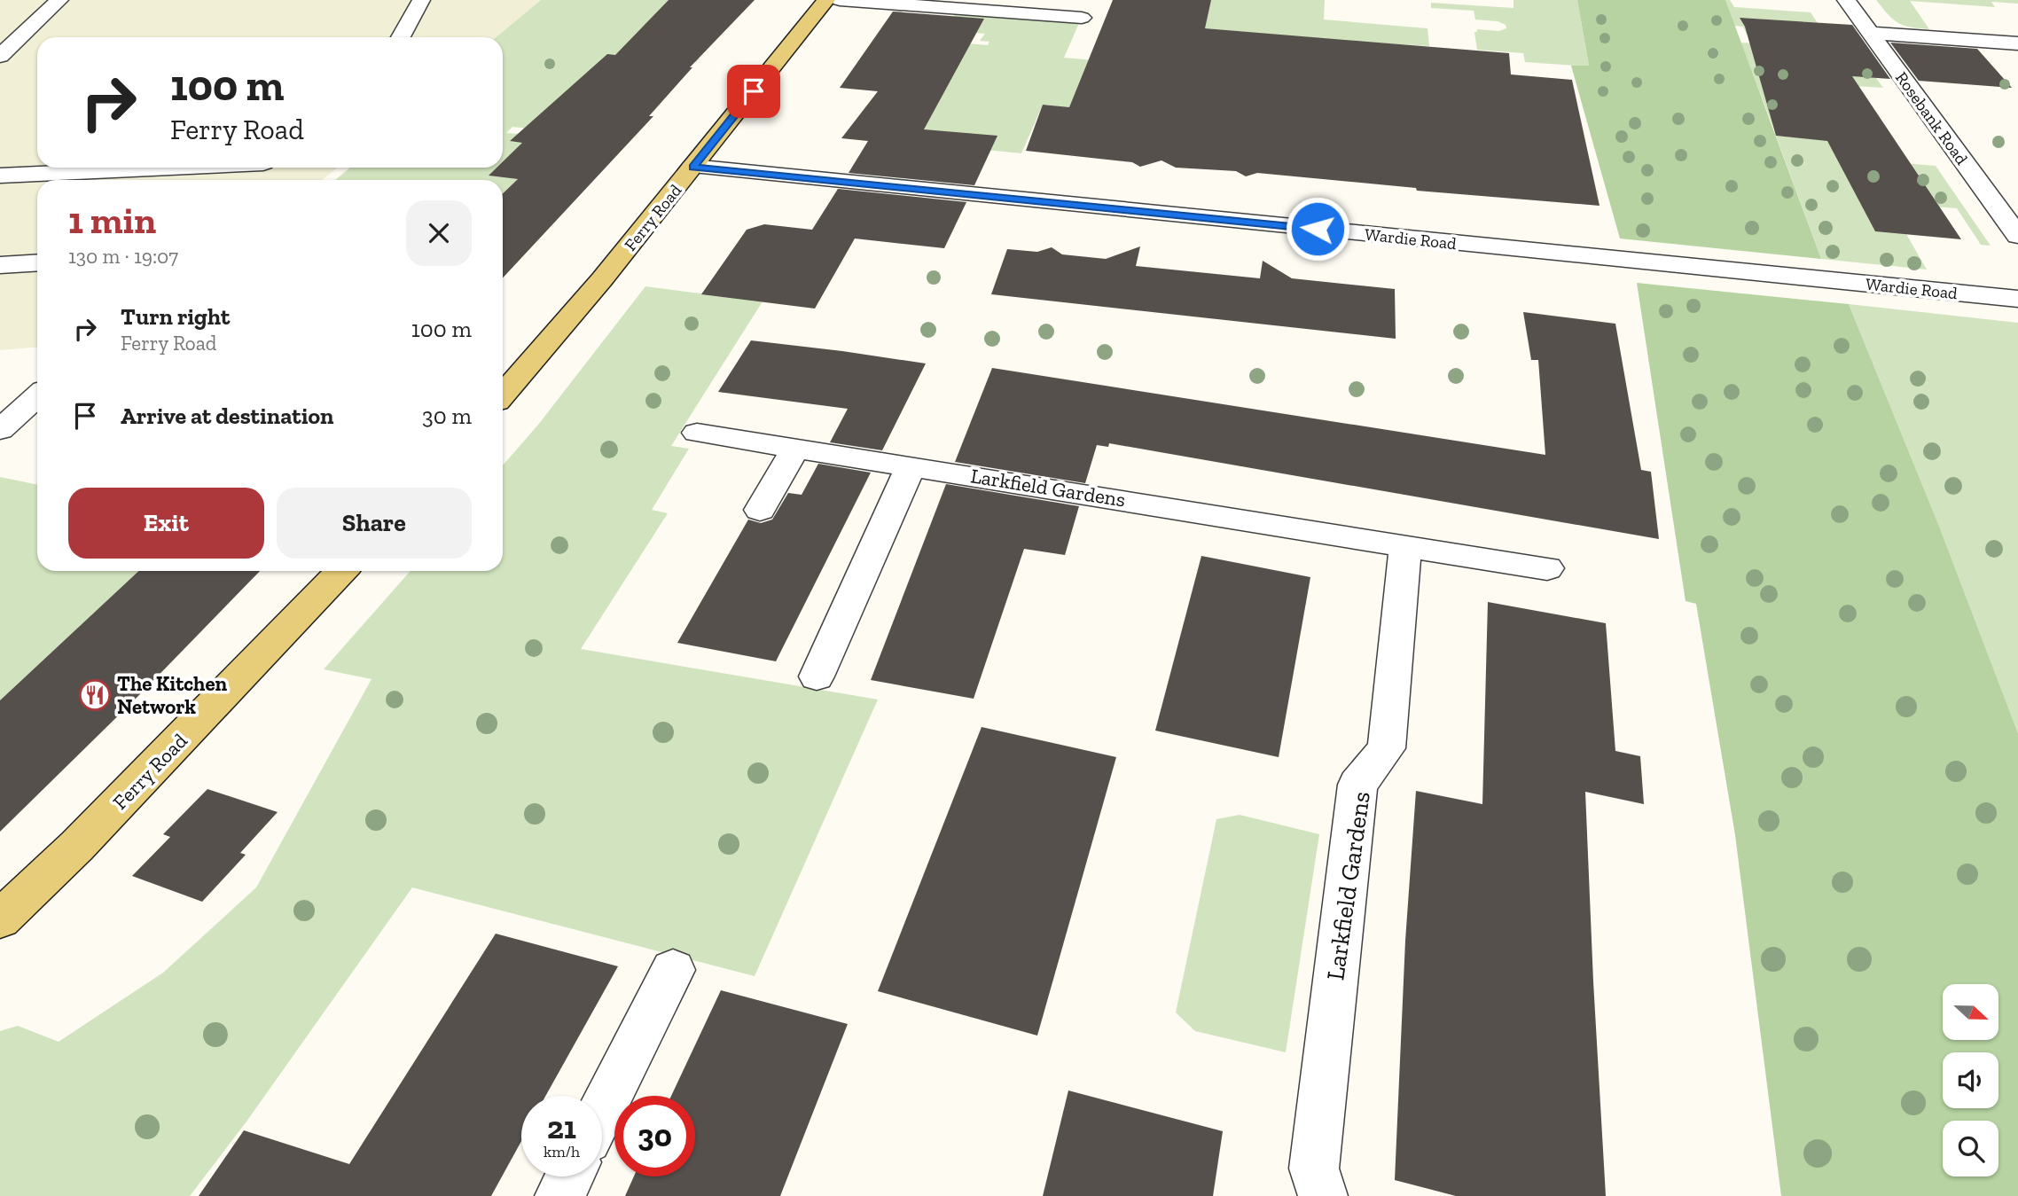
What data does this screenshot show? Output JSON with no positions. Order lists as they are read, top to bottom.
{
  "streets": {
    "main road": ["Ferry Road"],
    "street": ["Rosebank Road", "Wardie Road", "Larkfield Gardens"]
  },
  "crossings": [
    ["Ferry Road", "Wardie Road"]
  ],
  "places": {
    "restaurant": ["The Kitchen Network"]
  },
  "north": "right",
  "page": {
    "turn": ["100 m", "Ferry Road"],
    "heading": ["1 min", "130 m · 19:07"],
    "list": [
      {
        "name": "Turn right",
        "note": "Ferry Road",
        "value": "100 m"
      },
      {
        "name": "Arrive at destination",
        "value": "30 m"
      }
    ],
    "buttons": ["Exit", "Share"],
    "speed": "21 km/h",
    "limit": "30"
  }
}
